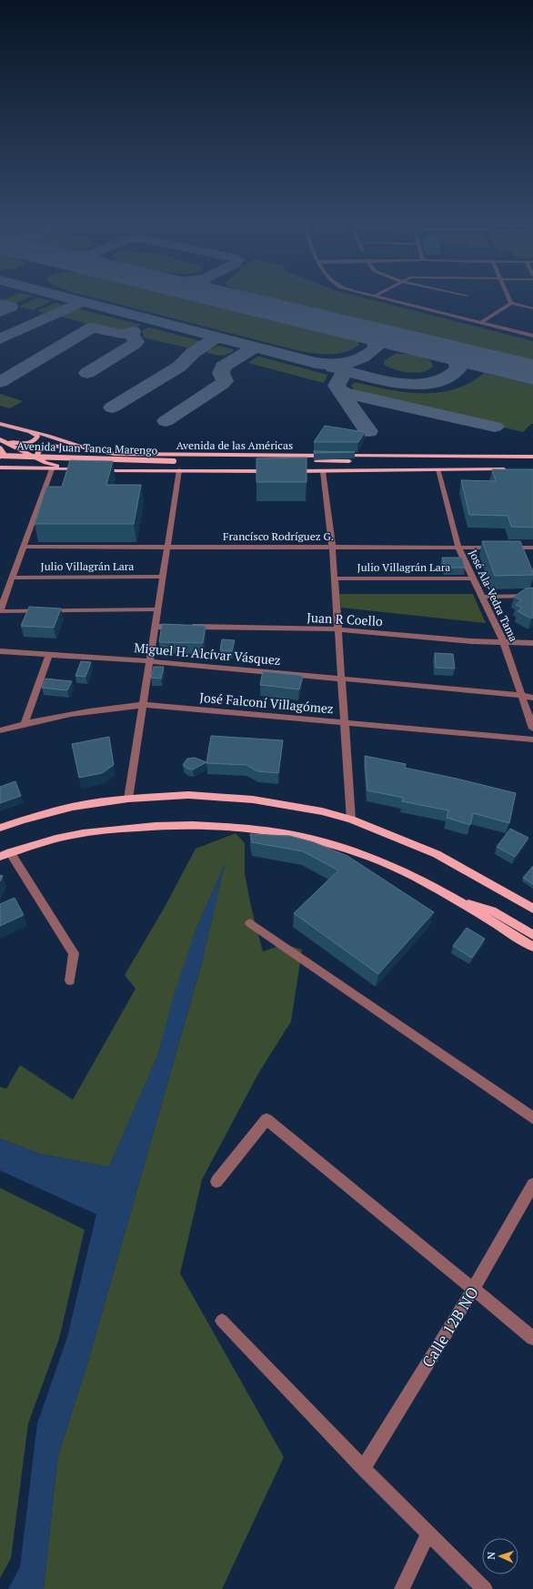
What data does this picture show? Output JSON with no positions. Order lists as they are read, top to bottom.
{
  "streets": {
    "main road": ["Avenida de las Américas", "Avenida Juan Tanca Marengo"],
    "street": [
      "Francísco Rodríguez G.",
      "Julio Villagrán Lara",
      "José Ala-Vedra Tama",
      "Juan R Coello",
      "Miguel H. Alcívar Vásquez",
      "José Falconí Villagómez",
      "Calle 12B NO"
    ]
  },
  "crossings": [
    ["Avenida de las Américas", "Avenida Juan Tanca Marengo"],
    ["Avenida de las Américas", "José Ala-Vedra Tama"],
    ["Francísco Rodríguez G.", "José Ala-Vedra Tama"],
    ["Julio Villagrán Lara", "José Ala-Vedra Tama"],
    ["José Ala-Vedra Tama", "Juan R Coello"],
    ["José Ala-Vedra Tama", "Miguel H. Alcívar Vásquez"]
  ],
  "north": "left"
}
